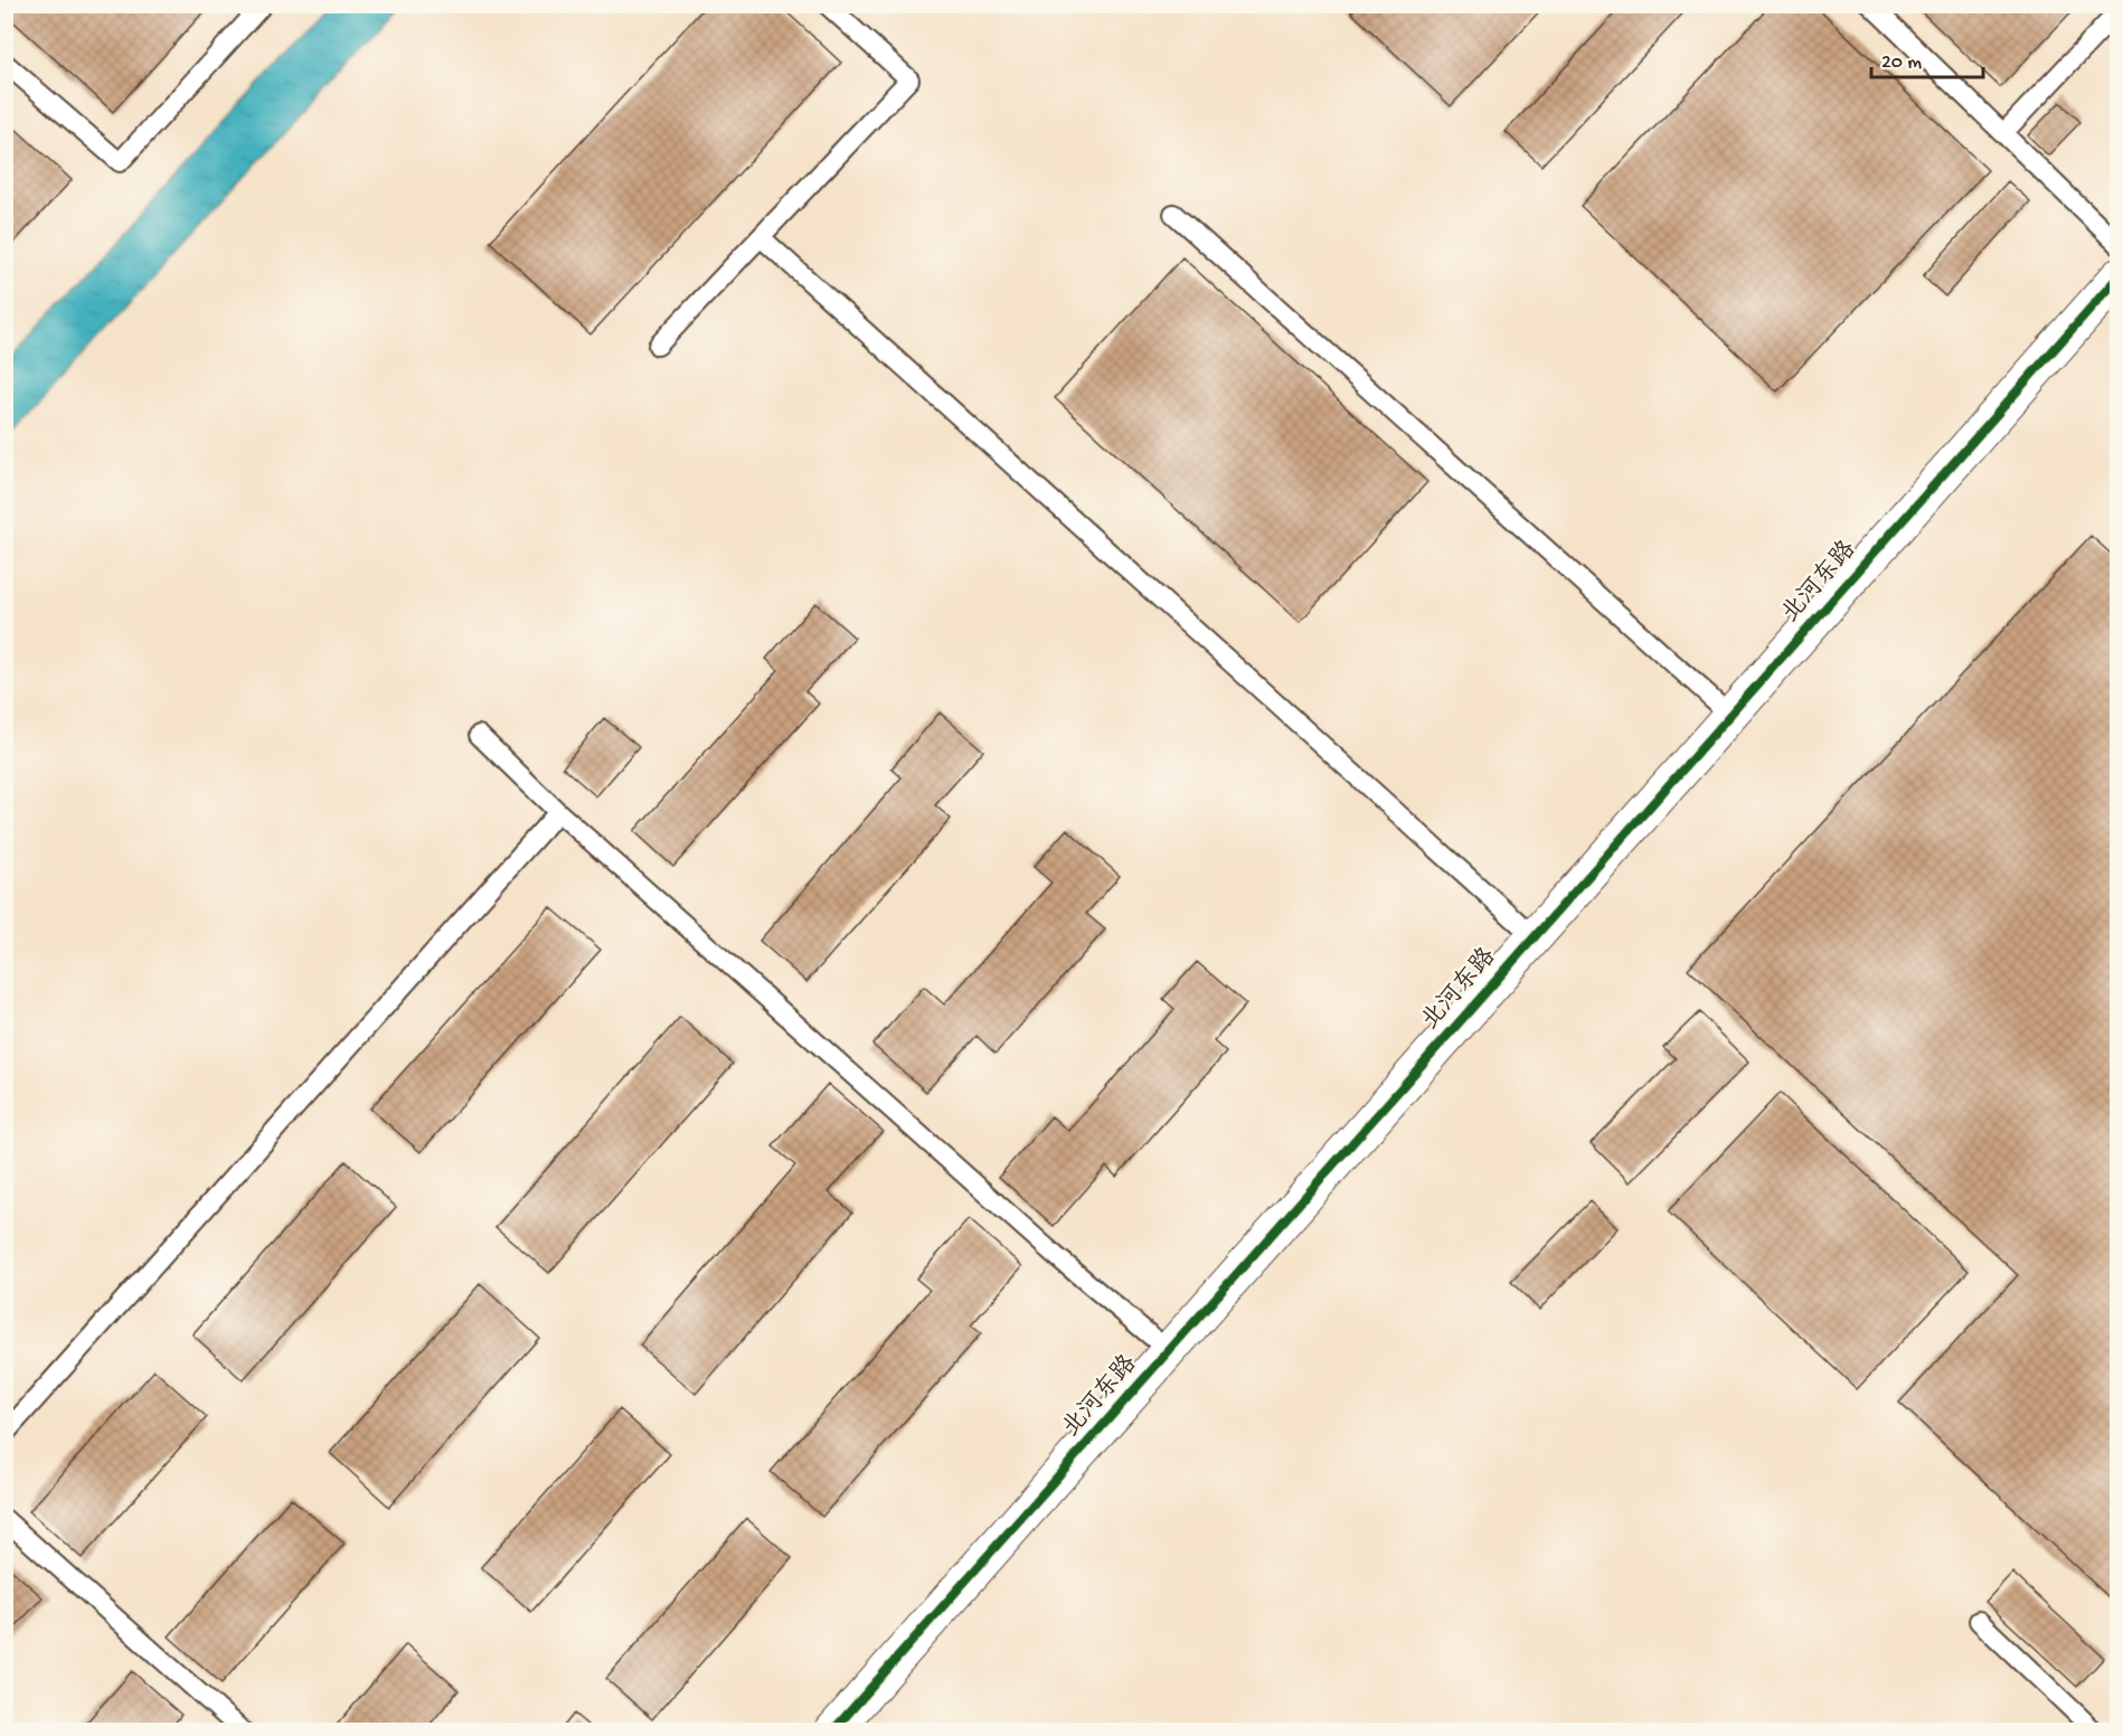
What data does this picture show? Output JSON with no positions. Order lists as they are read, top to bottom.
{
  "streets": {
    "street": ["北河东路"]
  },
  "scale_bar": "20 m"
}
